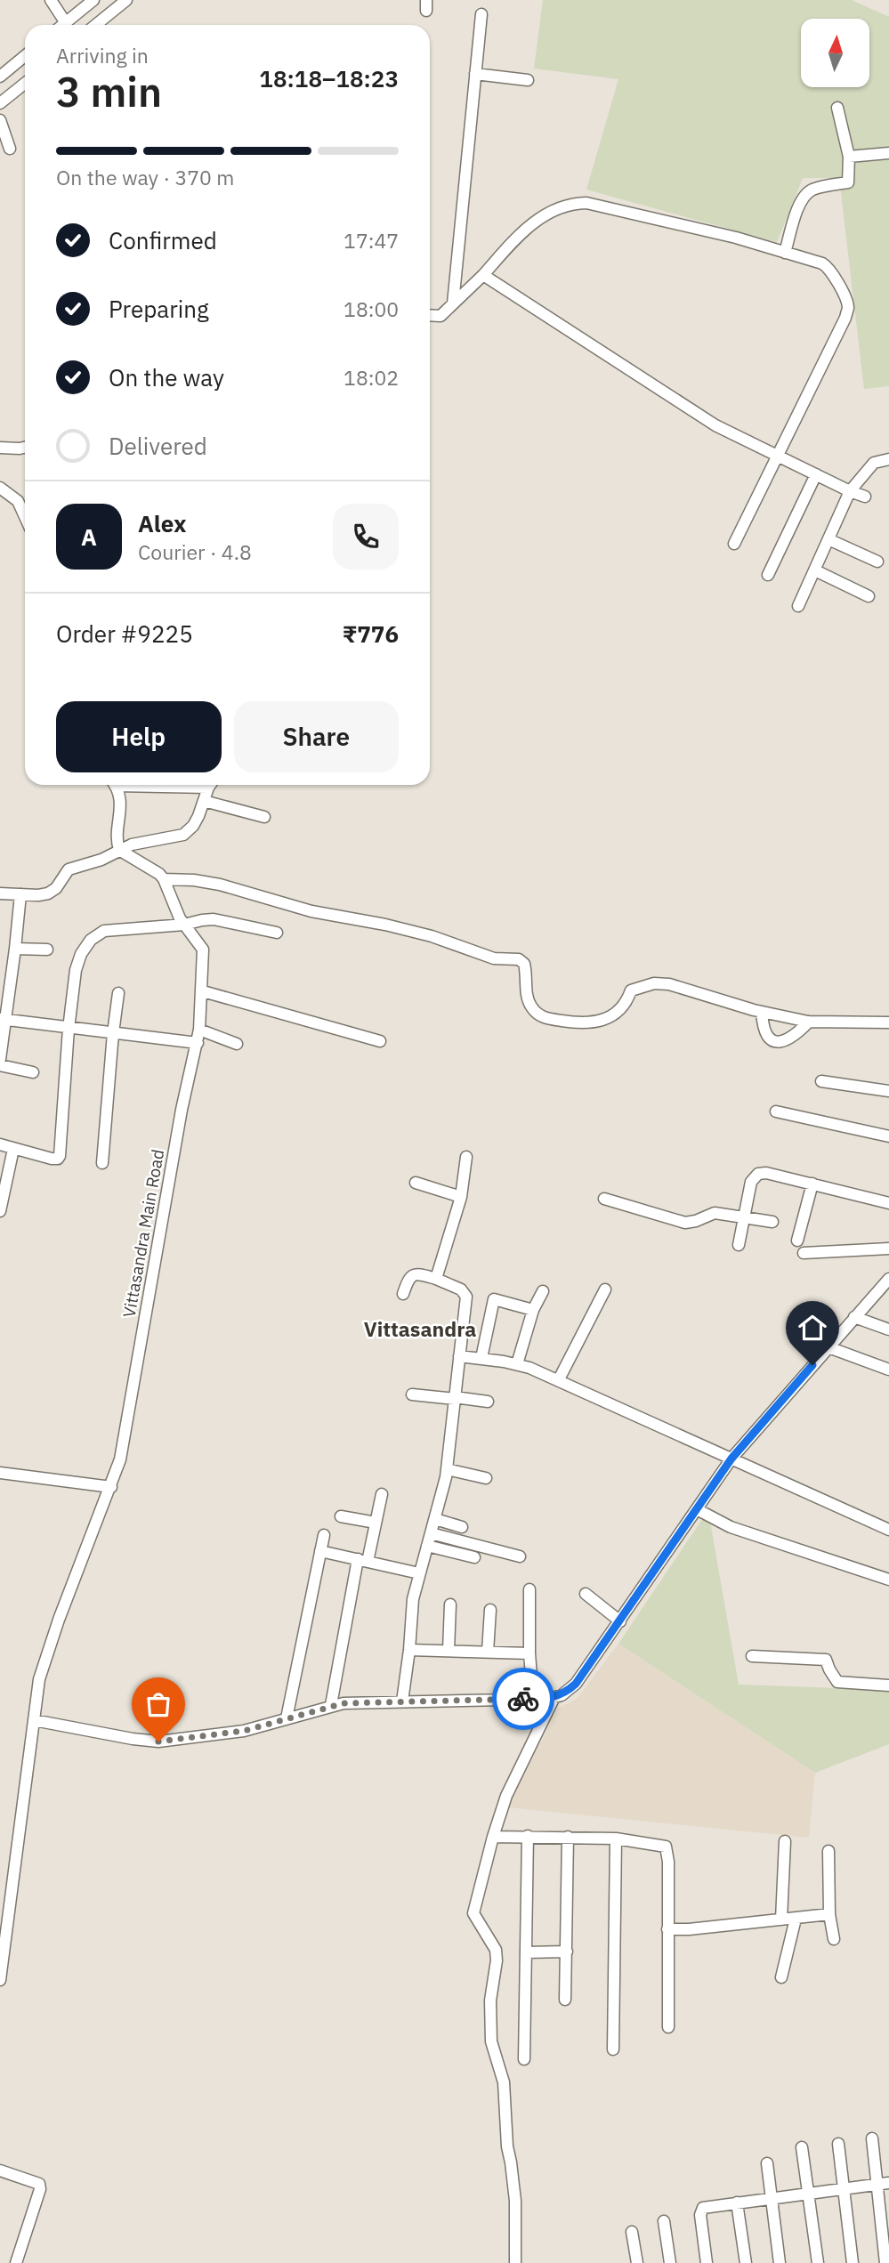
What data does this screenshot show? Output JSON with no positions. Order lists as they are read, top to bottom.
{
  "streets": {
    "street": ["Vittasandra Main Road"]
  },
  "districts": ["Vittasandra"],
  "north": "top",
  "page": {
    "heading": ["3 min", "Arriving in", "18:18–18:23"],
    "panel": [
      "Alex",
      "Courier · 4.8",
      "Order #9225",
      "₹776"
    ],
    "bar": "On the way · 370 m",
    "list": [
      ["Confirmed", "17:47"],
      ["Preparing", "18:00"],
      ["On the way", "18:02"],
      "Delivered"
    ],
    "round": "A",
    "buttons": ["Help", "Share"]
  }
}
